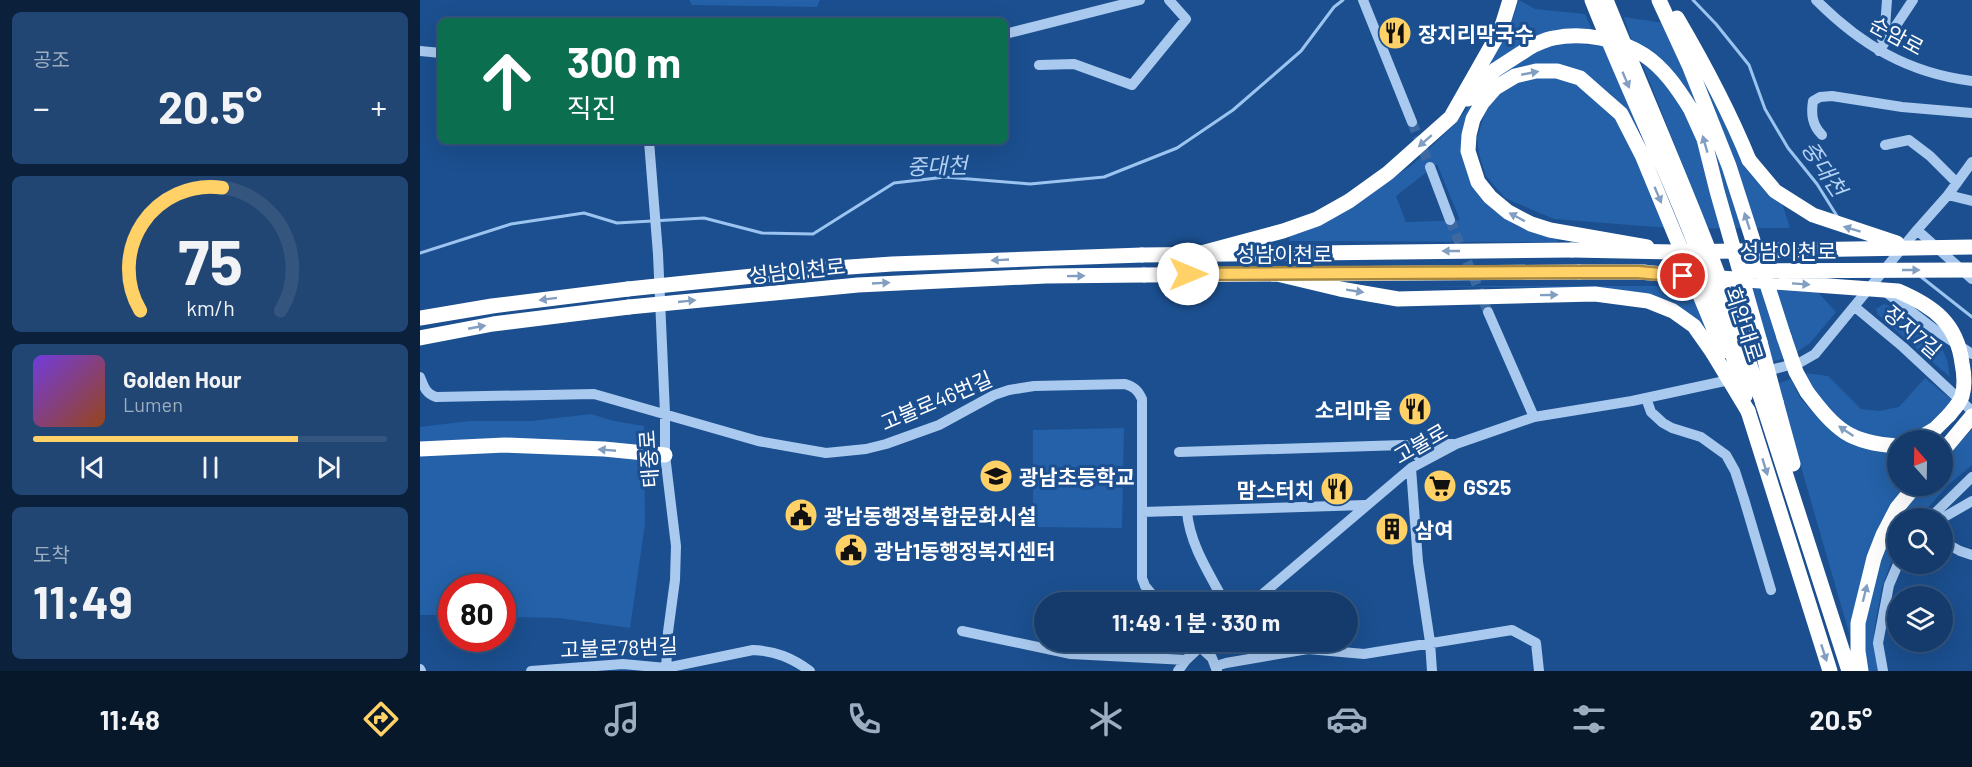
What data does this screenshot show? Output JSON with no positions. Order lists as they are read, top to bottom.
{
  "streets": {
    "highway": ["성남이천로", "회안대로"],
    "street": [
      "순암로",
      "장지7길",
      "고불로46번길",
      "고불로",
      "태중로",
      "고불로78번길"
    ]
  },
  "crossings": [
    ["장지7길", "고불로"],
    ["고불로46번길", "태중로"],
    ["태중로", "고불로78번길"]
  ],
  "water": ["중대천"],
  "places": {
    "restaurant": ["장지리막국수", "소리마을", "맘스터치"],
    "school or university": ["광남초등학교"],
    "supermarket": ["GS25"],
    "public building": ["광남동행정복합문화시설", "광남1동행정복지센터"],
    "building": ["삼여"]
  },
  "north": "top",
  "page": {
    "tile": [
      "공조",
      ["도착", "11:49"]
    ],
    "turn": ["300 m", "직진"],
    "heat": ["−", "20.5°", "+"],
    "song": ["Golden Hour", "Lumen"],
    "limit": "80",
    "trip": "11:49 · 1 분 · 330 m",
    "tabs": ["11:48", "20.5°"],
    "gauge": ["75", "km/h"]
  }
}
